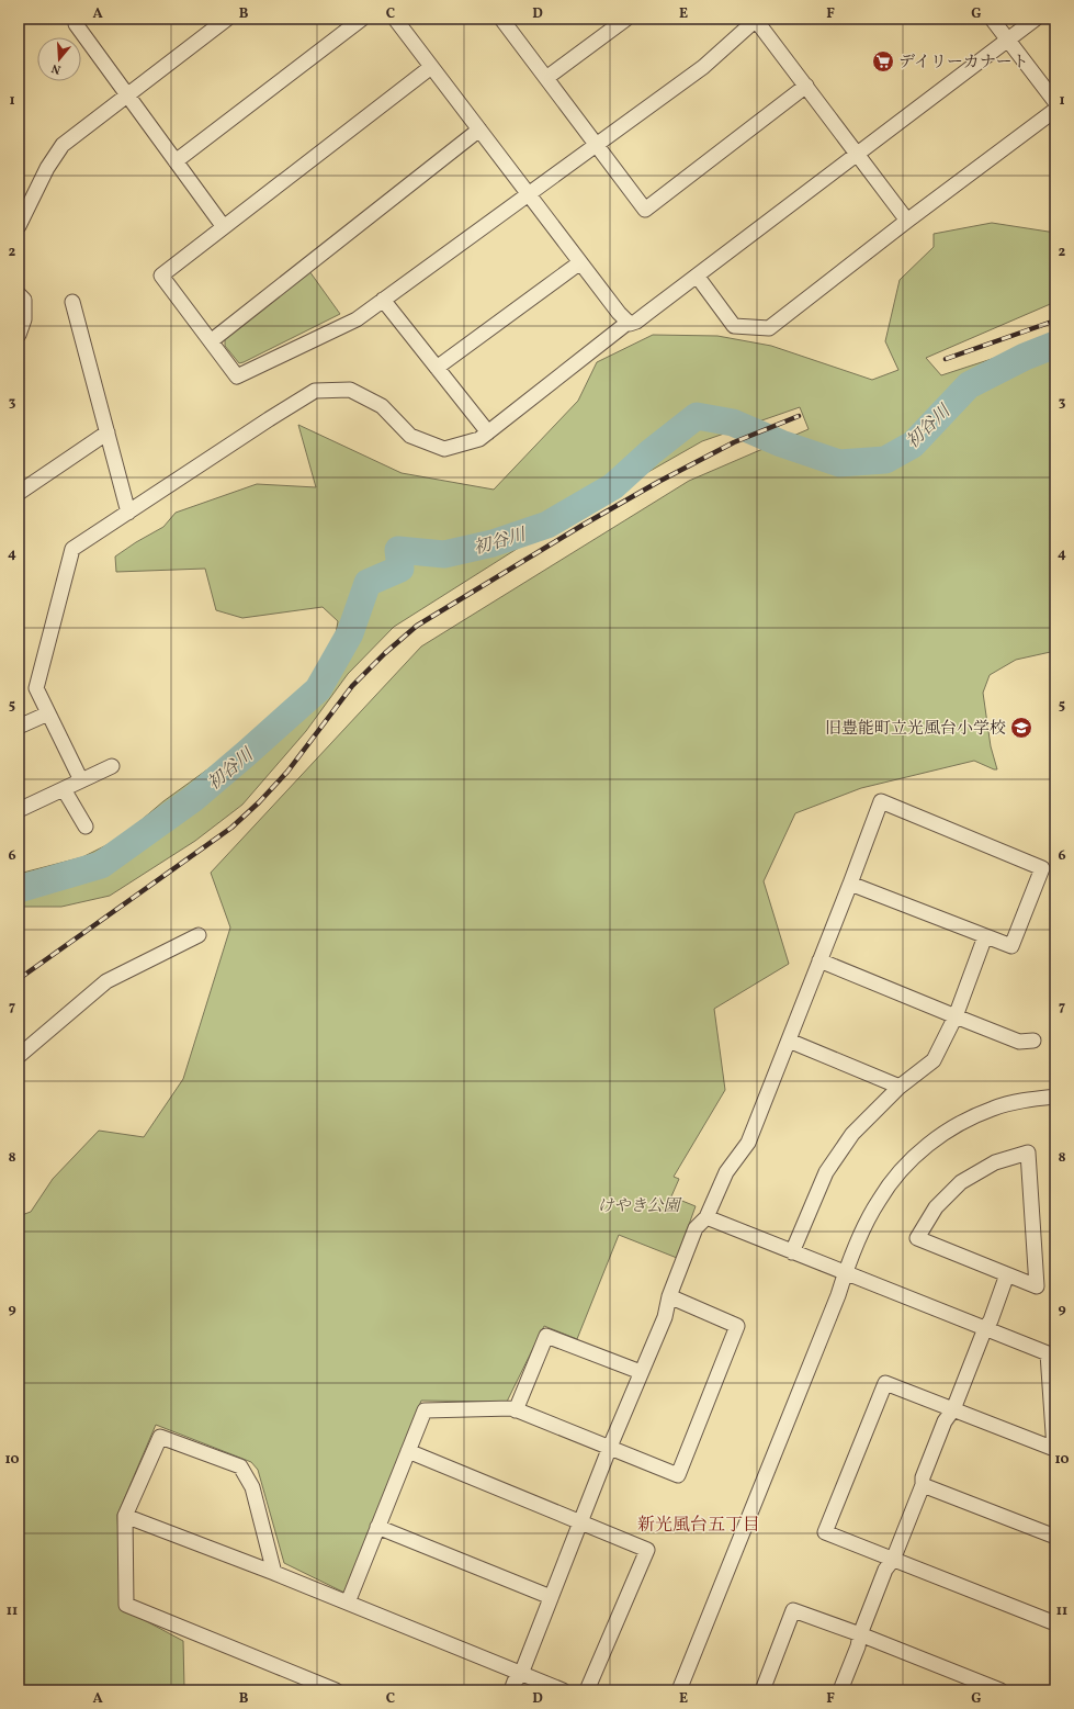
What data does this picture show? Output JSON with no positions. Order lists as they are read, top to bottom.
{
  "districts": ["新光風台五丁目"],
  "water": ["初谷川"],
  "parks": ["けやき公園"],
  "places": {
    "supermarket": ["デイリーカナート"],
    "school or university": ["旧豊能町立光風台小学校"]
  },
  "north": "bottom",
  "grid": {
    "columns": [
      "A",
      "B",
      "C",
      "D",
      "E",
      "F",
      "G"
    ],
    "rows": [
      "1",
      "2",
      "3",
      "4",
      "5",
      "6",
      "7",
      "8",
      "9",
      "10",
      "11"
    ]
  }
}
